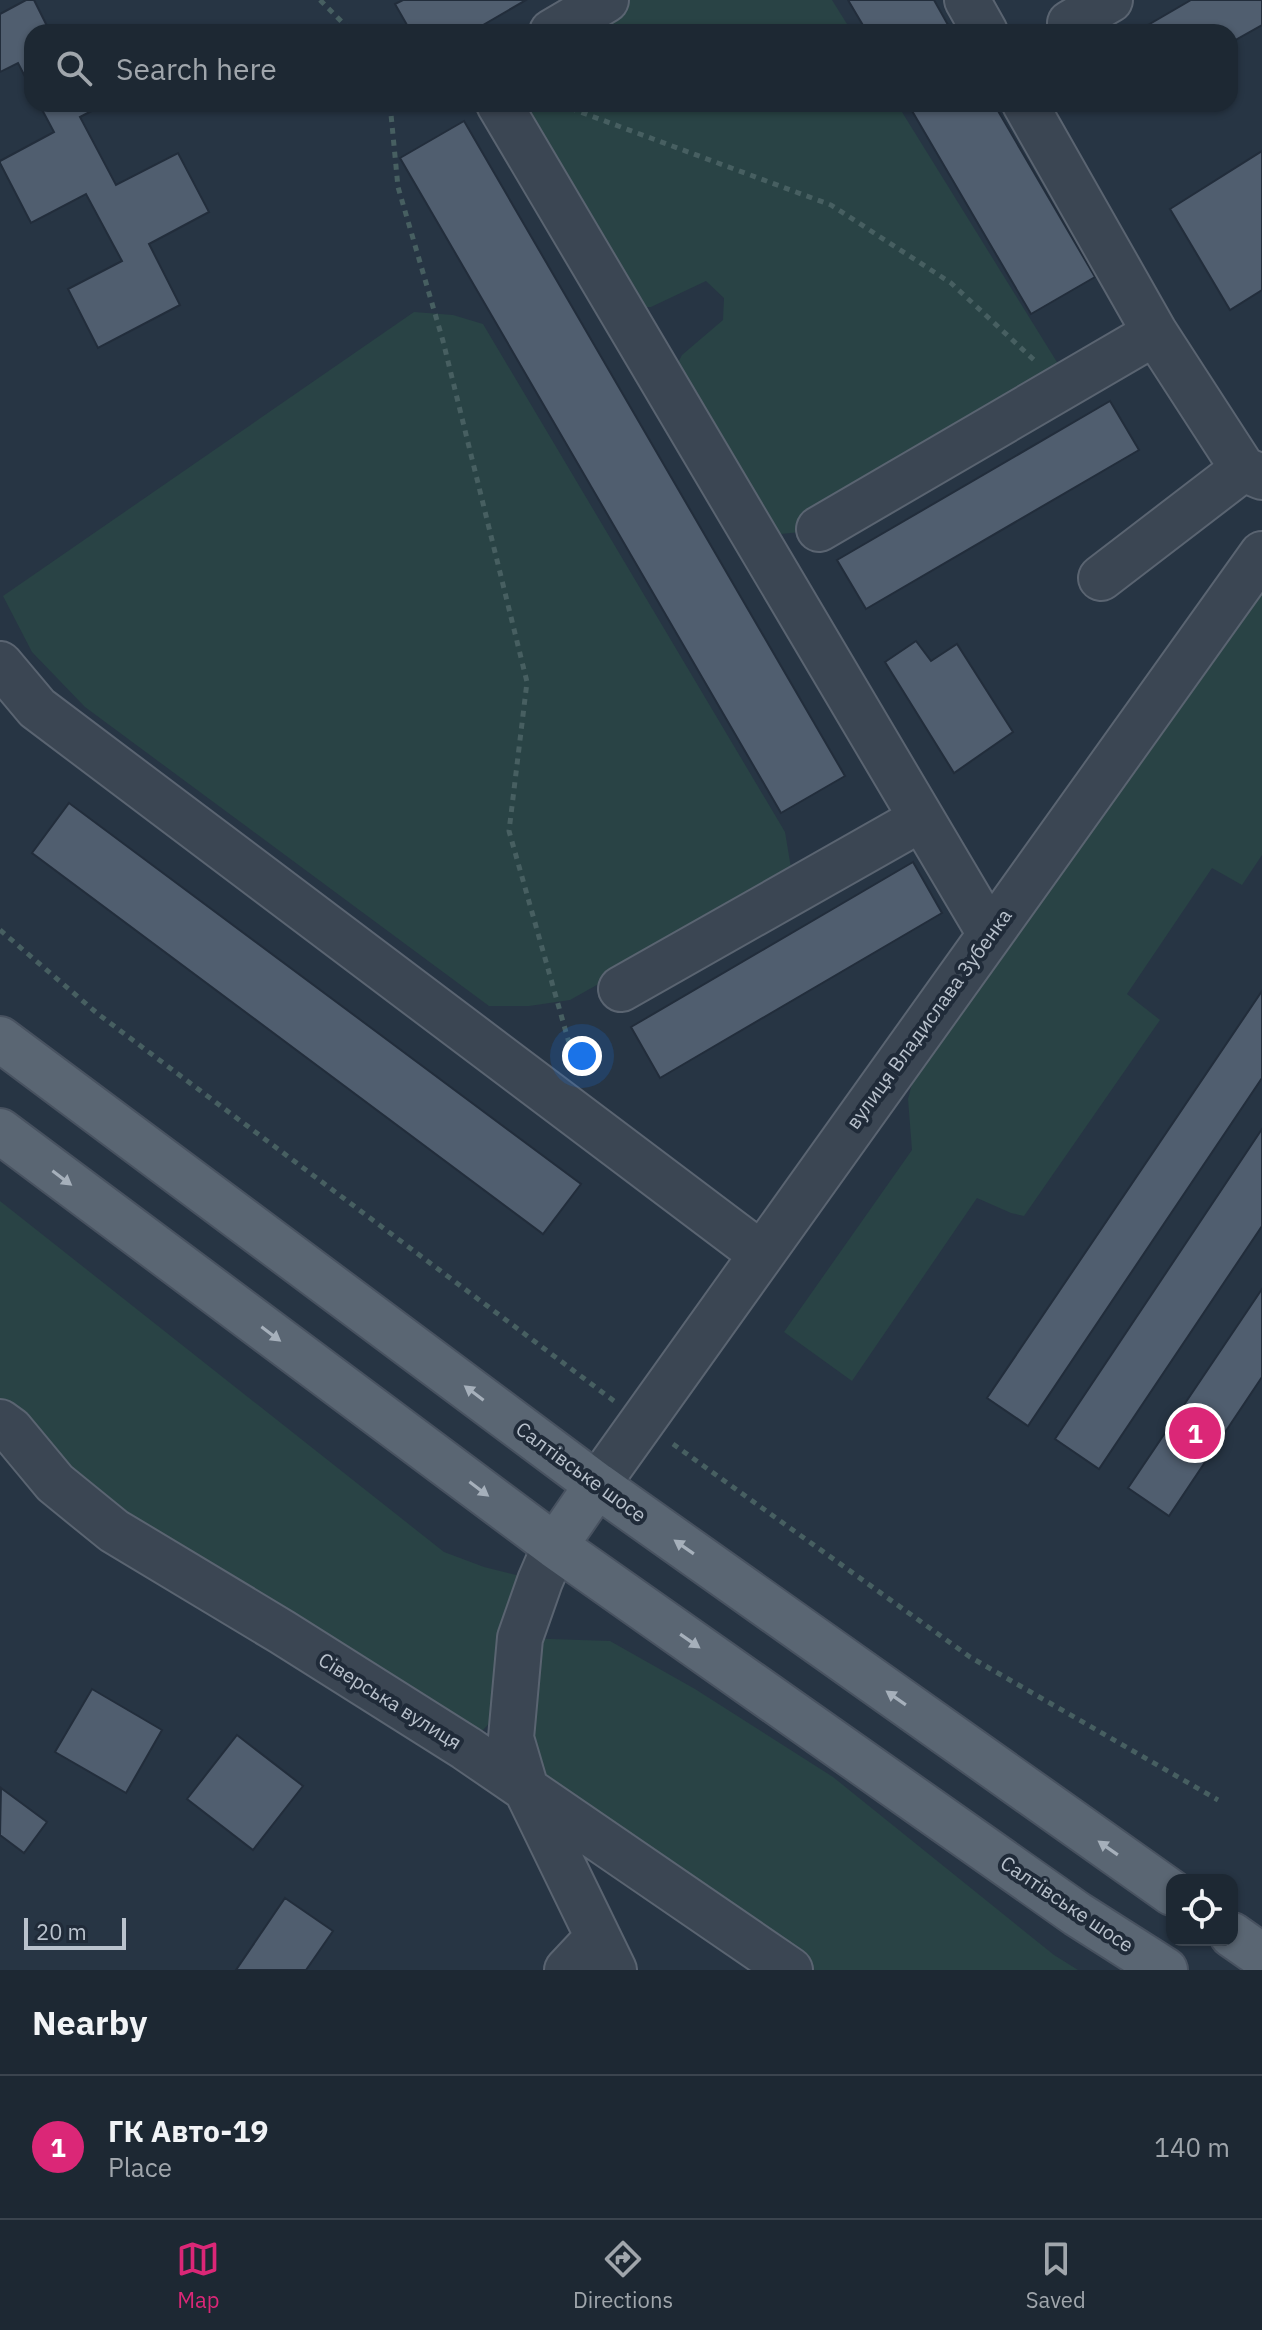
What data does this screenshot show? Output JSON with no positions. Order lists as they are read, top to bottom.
{
  "streets": {
    "main road": ["Салтівське шосе"],
    "street": ["вулиця Владислава Зубенка", "Сіверська вулиця"]
  },
  "crossings": [
    ["вулиця Владислава Зубенка", "Салтівське шосе"]
  ],
  "scale_bar": "20 m",
  "page": {
    "search": "Search here",
    "pins": "1",
    "scale": "20 m",
    "heading": "Nearby",
    "list": [
      {
        "mark": "1",
        "name": "ГК Авто-19",
        "note": "Place",
        "value": "140 m"
      }
    ],
    "nav": ["Map", "Directions", "Saved"]
  }
}
